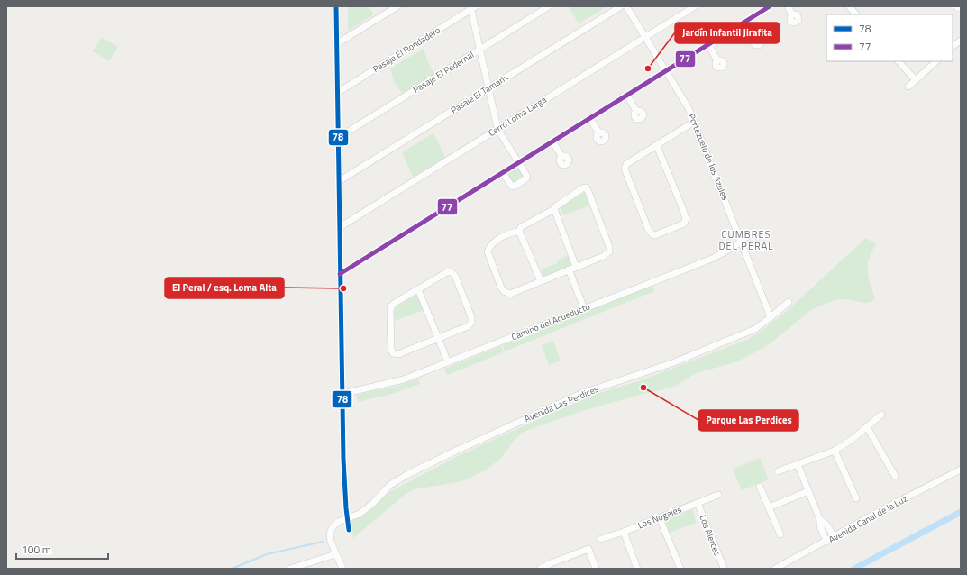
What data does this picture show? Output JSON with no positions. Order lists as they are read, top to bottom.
{
  "streets": {
    "street": [
      "Pasaje El Rondadero",
      "Pasaje El Pedernal",
      "Pasaje El Tamarix",
      "Cerro Loma Larga",
      "Portezuelo de los Azules",
      "Camino del Acueducto",
      "Avenida Las Perdices",
      "Los Nogales",
      "Avenida Canal de la Luz",
      "Los Alerces"
    ]
  },
  "crossings": [
    ["Cerro Loma Larga", "Portezuelo de los Azules"],
    ["Portezuelo de los Azules", "Camino del Acueducto"],
    ["Portezuelo de los Azules", "Avenida Las Perdices"],
    ["Los Nogales", "Los Alerces"]
  ],
  "districts": ["CUMBRES DEL PERAL"],
  "places": ["Jardín Infantil Jirafita", "El Peral / esq. Loma Alta", "Parque Las Perdices"],
  "lines": ["transit line 78", "transit line 77"],
  "legend": ["78", "77"],
  "scale_bar": "100 m"
}
